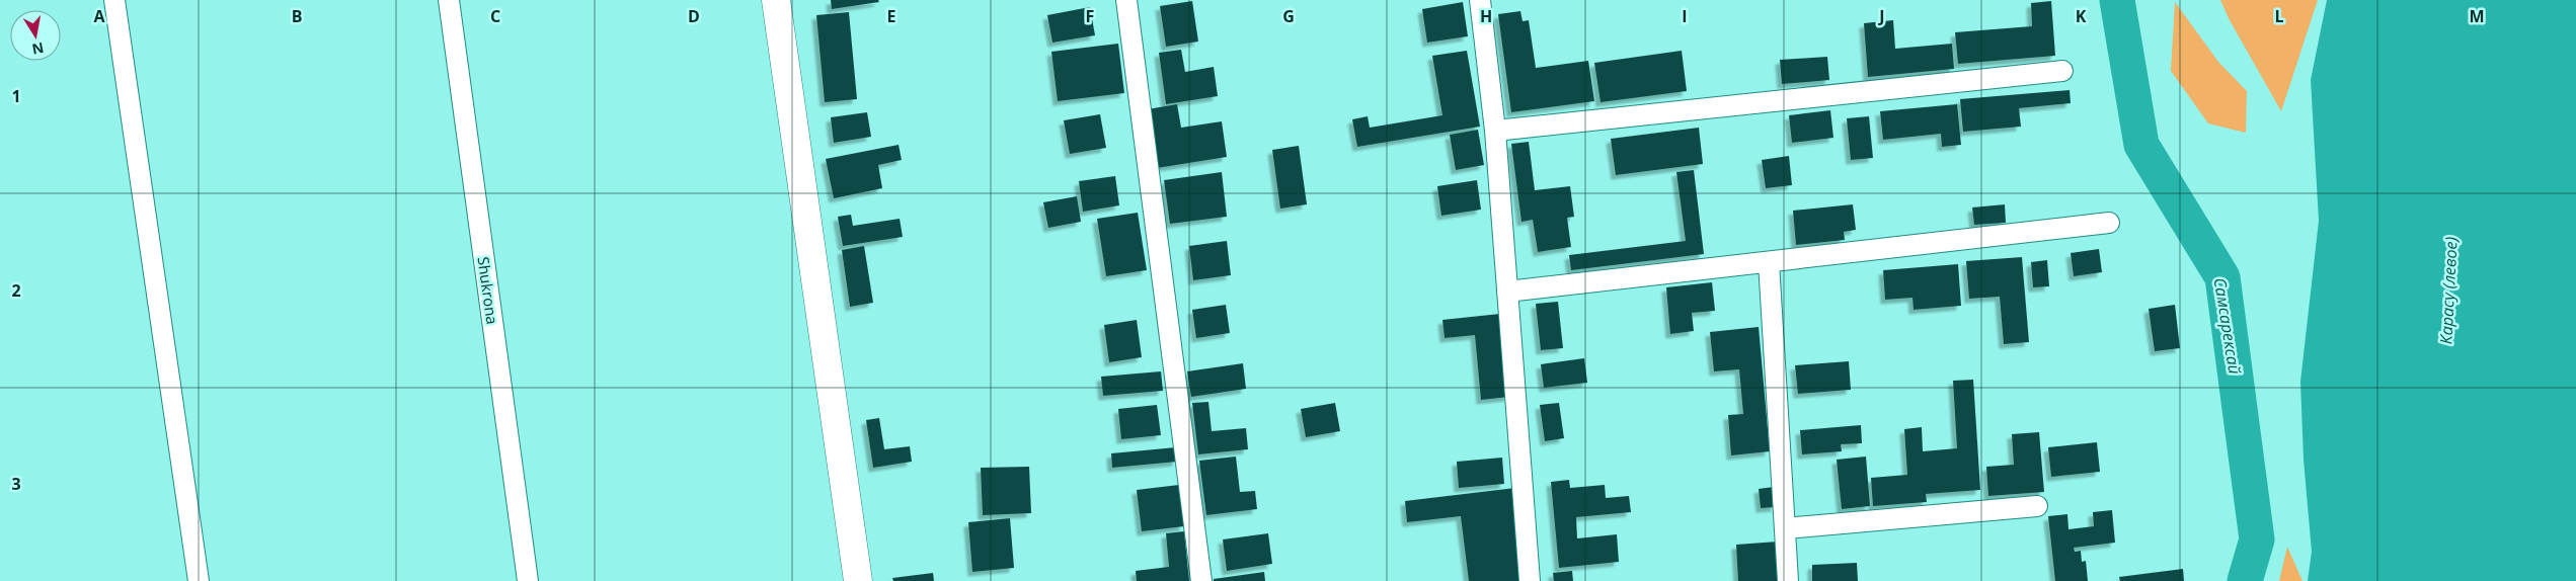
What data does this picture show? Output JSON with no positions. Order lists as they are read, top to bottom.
{
  "streets": {
    "street": ["Shukrona"]
  },
  "water": ["Карасу (левое)", "Самсарексай"],
  "north": "bottom",
  "grid": {
    "columns": [
      "A",
      "B",
      "C",
      "D",
      "E",
      "F",
      "G",
      "H",
      "I",
      "J",
      "K",
      "L",
      "M"
    ],
    "rows": ["1", "2", "3"]
  }
}
